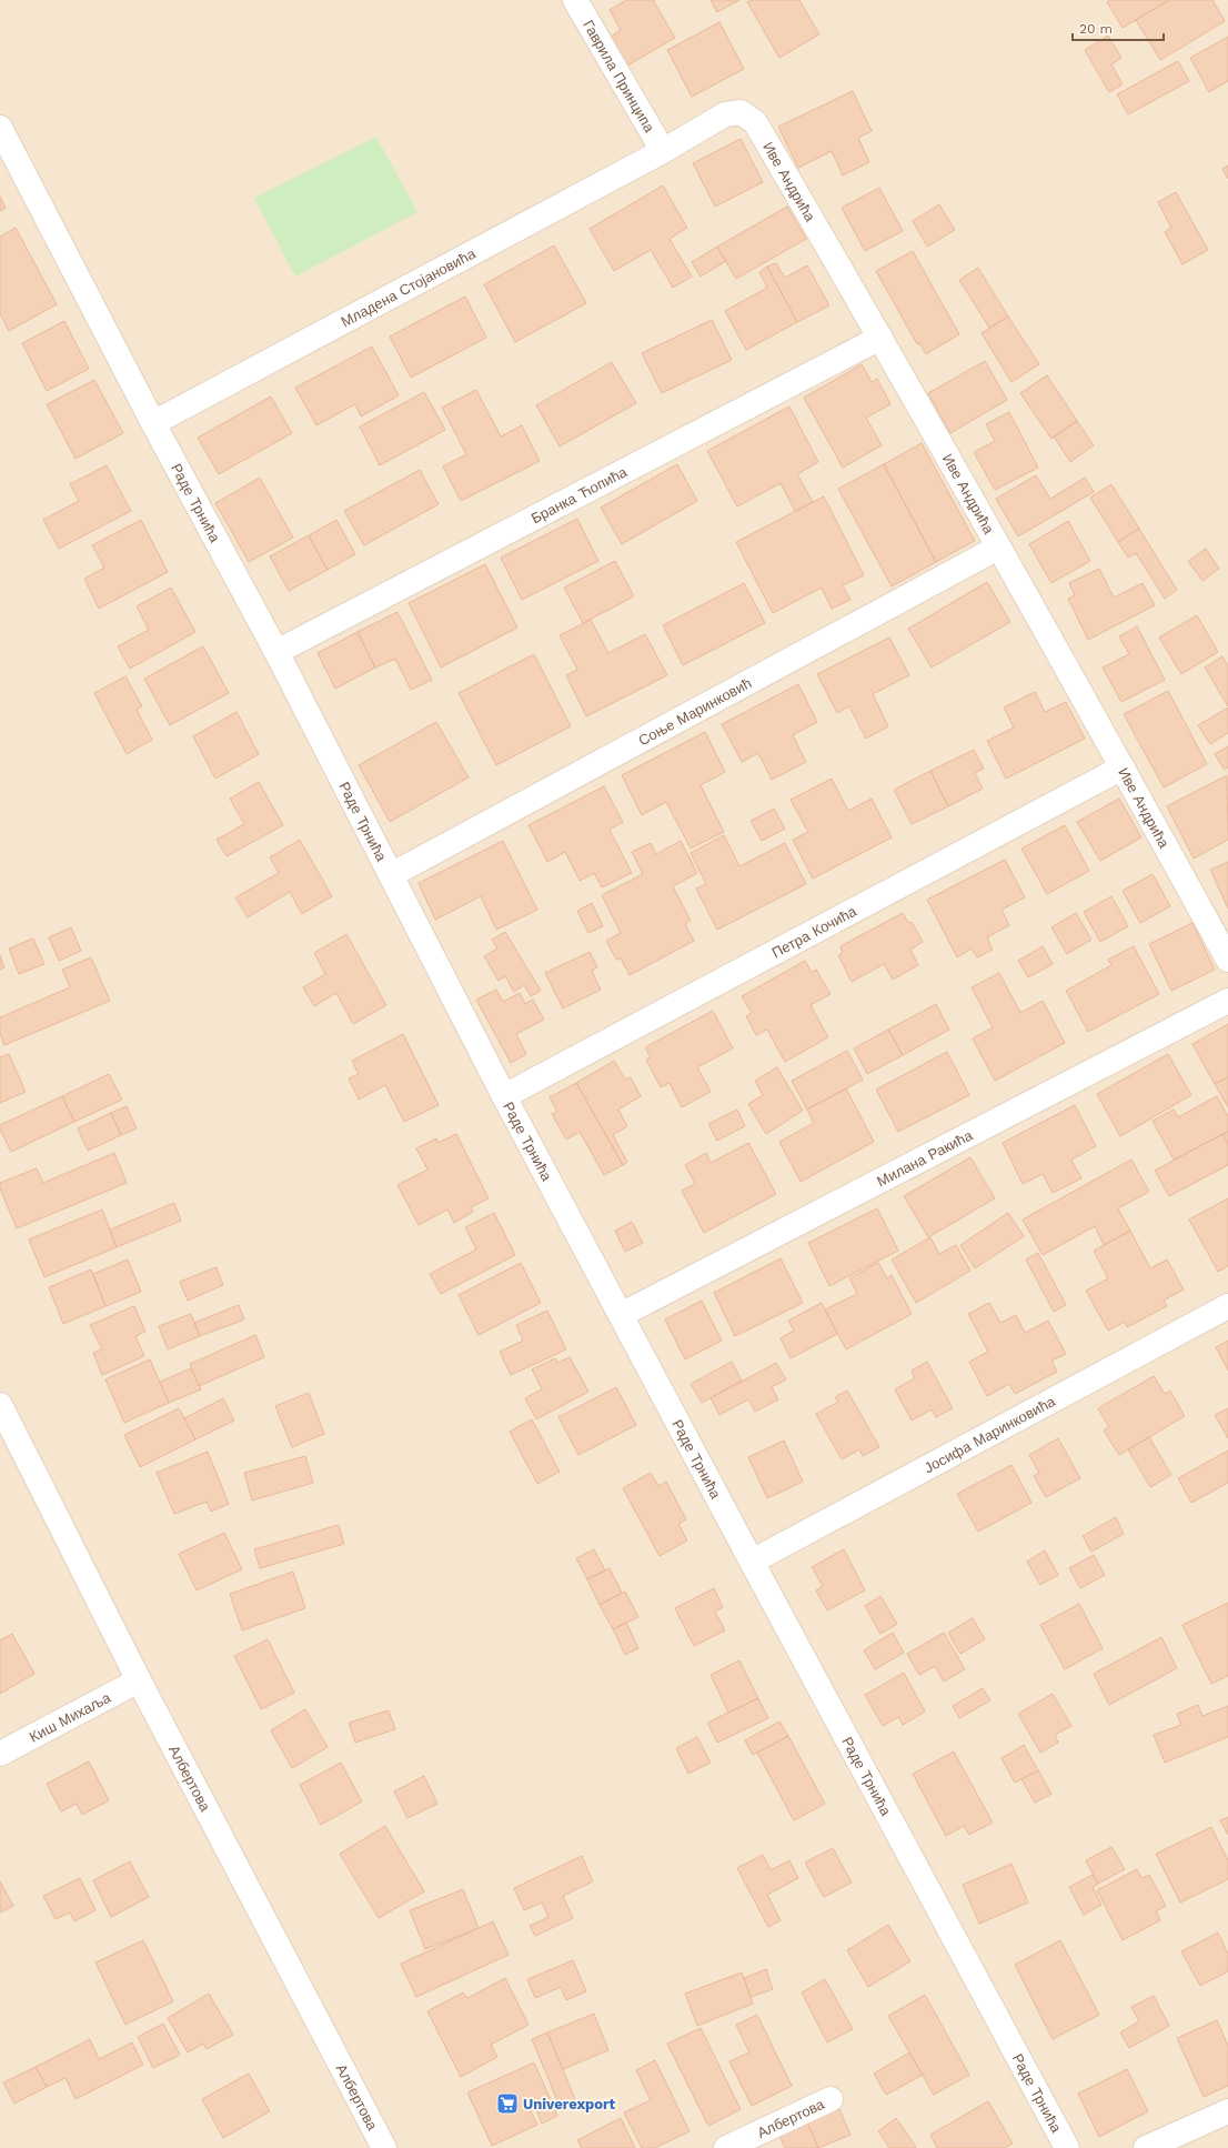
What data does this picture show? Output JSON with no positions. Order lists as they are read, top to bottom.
{
  "streets": {
    "street": [
      "Гаврила Принципа",
      "Иве Андрића",
      "Младена Стојановића",
      "Бранка Ћопића",
      "Раде Трнића",
      "Соње Маринковић",
      "Петра Кочића",
      "Милана Ракића",
      "Јосифа Маринковића",
      "Киш Михаља",
      "Албертова"
    ]
  },
  "crossings": [
    ["Гаврила Принципа", "Иве Андрића"],
    ["Гаврила Принципа", "Младена Стојановића"],
    ["Иве Андрића", "Младена Стојановића"],
    ["Иве Андрића", "Бранка Ћопића"],
    ["Иве Андрића", "Соње Маринковић"],
    ["Иве Андрића", "Петра Кочића"],
    ["Младена Стојановића", "Раде Трнића"],
    ["Бранка Ћопића", "Раде Трнића"],
    ["Раде Трнића", "Соње Маринковић"],
    ["Раде Трнића", "Петра Кочића"],
    ["Раде Трнића", "Милана Ракића"],
    ["Раде Трнића", "Јосифа Маринковића"],
    ["Киш Михаља", "Албертова"]
  ],
  "places": {
    "supermarket": ["Univerexport"]
  },
  "scale_bar": "20 m"
}
